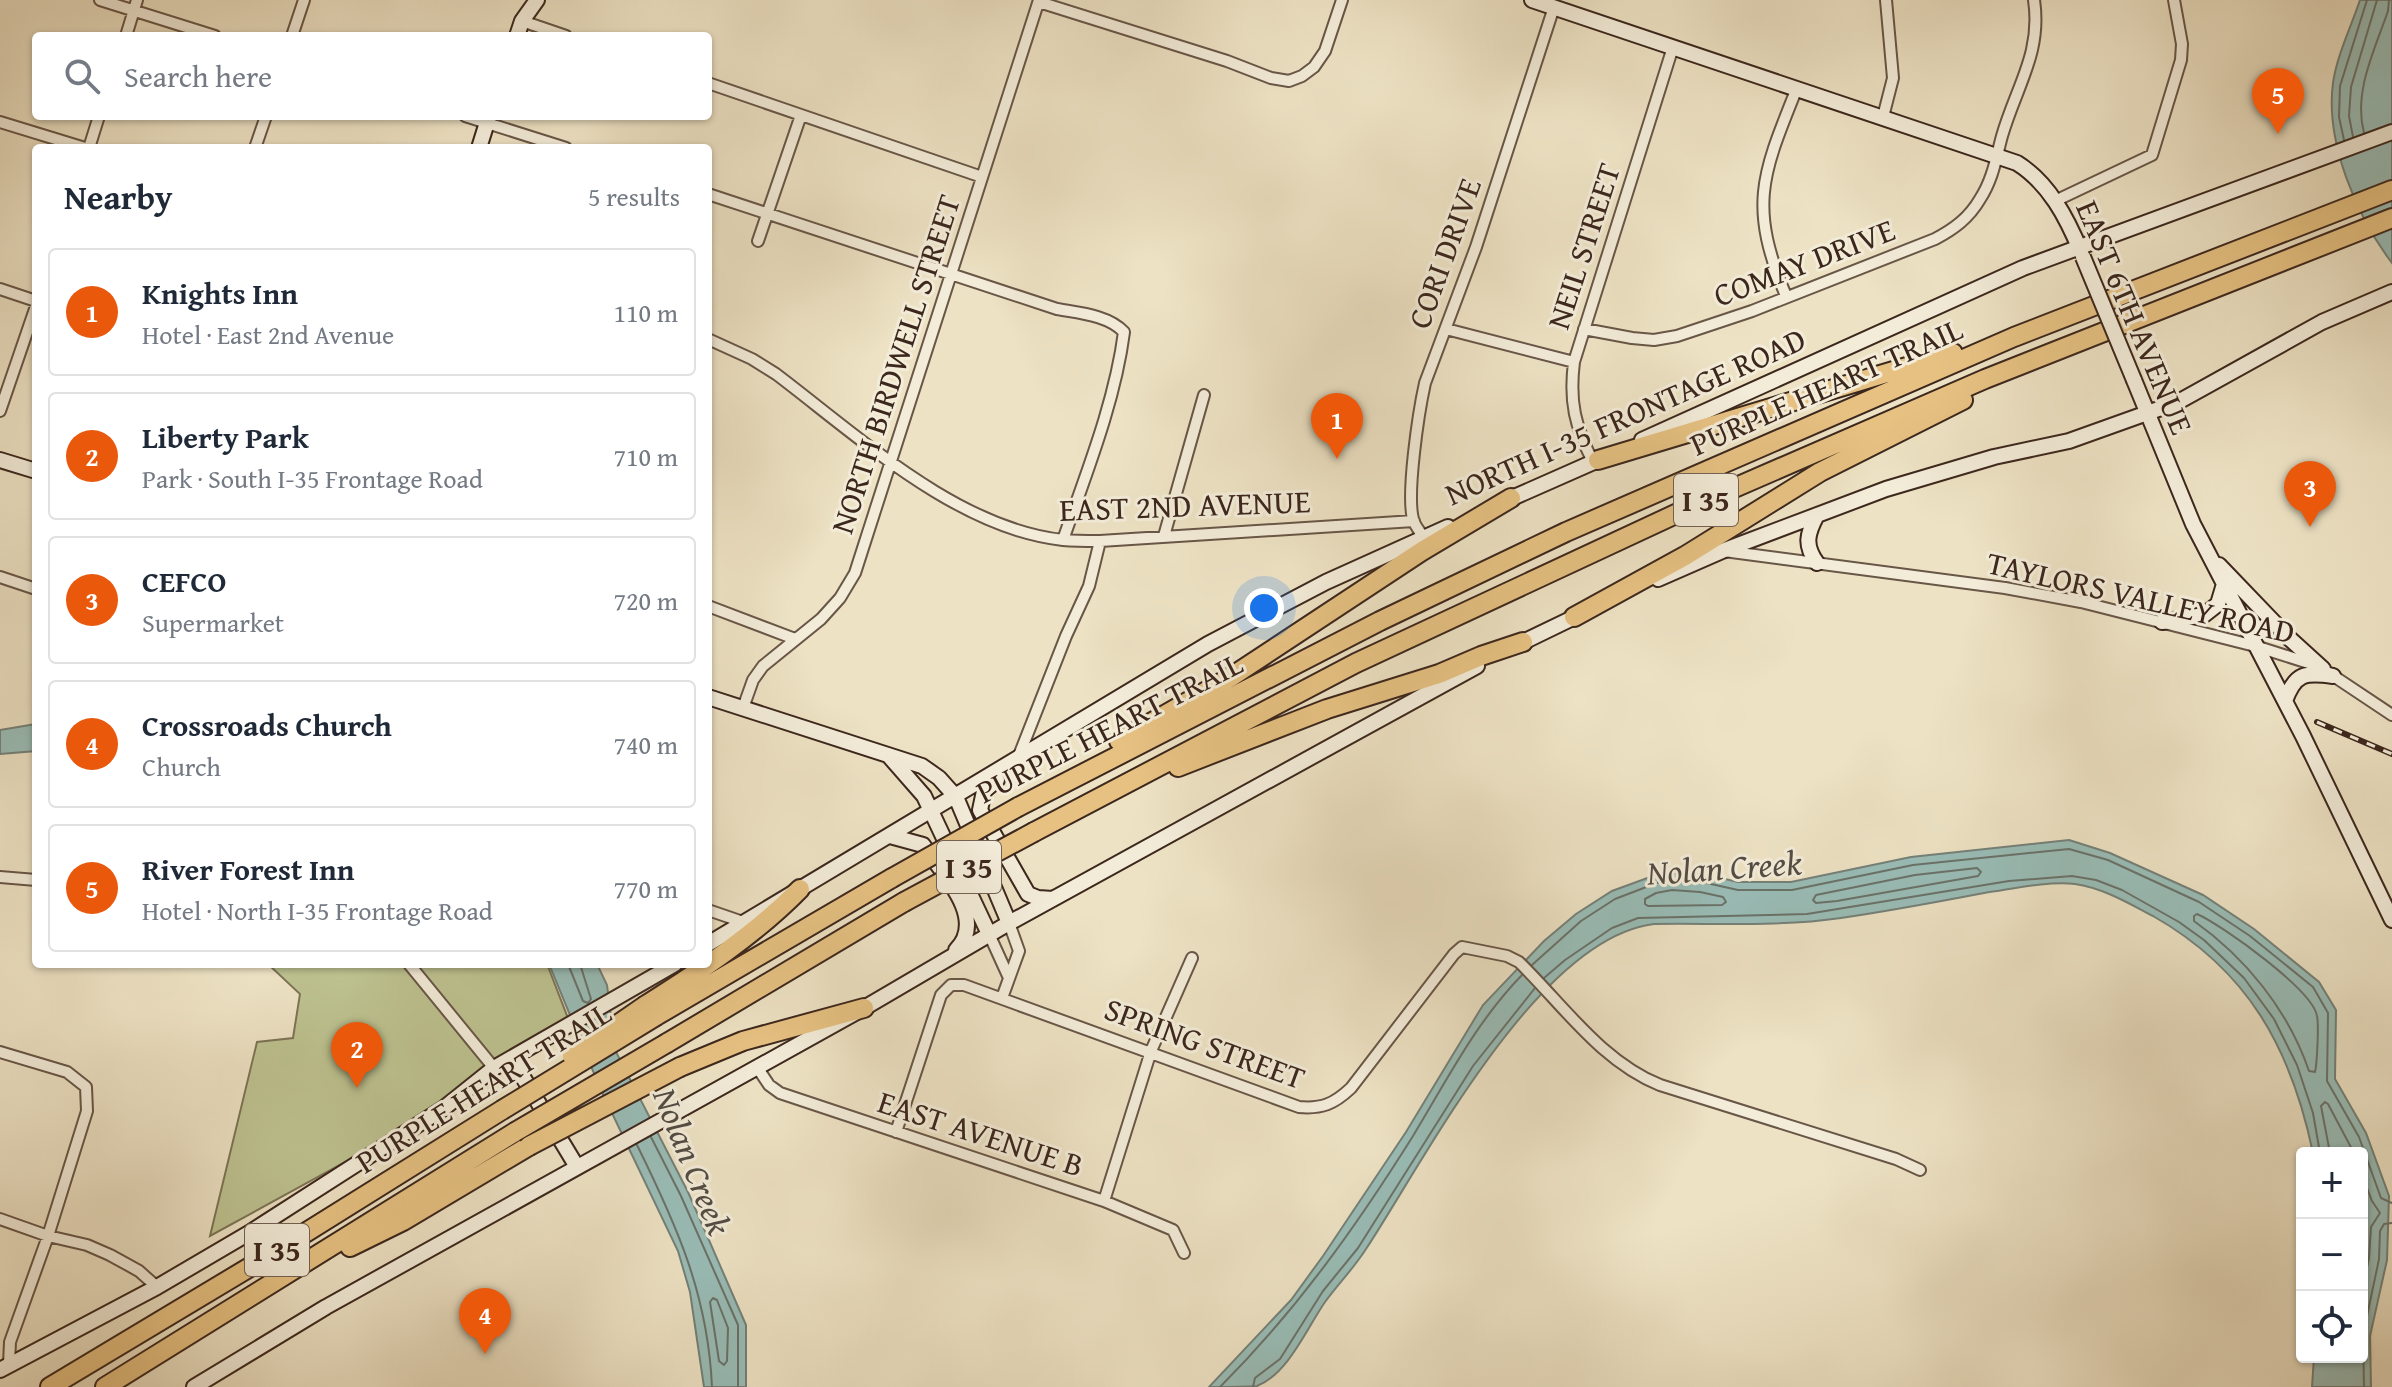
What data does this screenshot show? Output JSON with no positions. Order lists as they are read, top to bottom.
{
  "streets": {
    "highway": ["PURPLE HEART TRAIL", "I 35"],
    "main road": ["EAST 6TH AVENUE", "NORTH I-35 FRONTAGE ROAD"],
    "street": [
      "NEIL STREET",
      "CORI DRIVE",
      "COMAY DRIVE",
      "NORTH BIRDWELL STREET",
      "EAST 2ND AVENUE",
      "TAYLORS VALLEY ROAD",
      "SPRING STREET",
      "EAST AVENUE B"
    ]
  },
  "crossings": [
    ["NEIL STREET", "COMAY DRIVE"],
    ["NEIL STREET", "EAST 6TH AVENUE"],
    ["NEIL STREET", "NORTH I-35 FRONTAGE ROAD"],
    ["CORI DRIVE", "EAST 6TH AVENUE"],
    ["CORI DRIVE", "EAST 2ND AVENUE"],
    ["COMAY DRIVE", "EAST 6TH AVENUE"],
    ["EAST 6TH AVENUE", "NORTH I-35 FRONTAGE ROAD"],
    ["EAST 6TH AVENUE", "TAYLORS VALLEY ROAD"],
    ["NORTH BIRDWELL STREET", "EAST 2ND AVENUE"],
    ["SPRING STREET", "EAST AVENUE B"]
  ],
  "water": ["Nolan Creek"],
  "page": {
    "search": "Search here",
    "pins": [
      "5",
      "1",
      "3",
      "2",
      "4"
    ],
    "heading": ["Nearby", "5 results"],
    "list": [
      {
        "mark": "1",
        "name": "Knights Inn",
        "note": "Hotel · East 2nd Avenue",
        "value": "110 m"
      },
      {
        "mark": "2",
        "name": "Liberty Park",
        "note": "Park · South I-35 Frontage Road",
        "value": "710 m"
      },
      {
        "mark": "3",
        "name": "CEFCO",
        "note": "Supermarket",
        "value": "720 m"
      },
      {
        "mark": "4",
        "name": "Crossroads Church",
        "note": "Church",
        "value": "740 m"
      },
      {
        "mark": "5",
        "name": "River Forest Inn",
        "note": "Hotel · North I-35 Frontage Road",
        "value": "770 m"
      }
    ],
    "map_buttons": ["+", "−"]
  }
}
